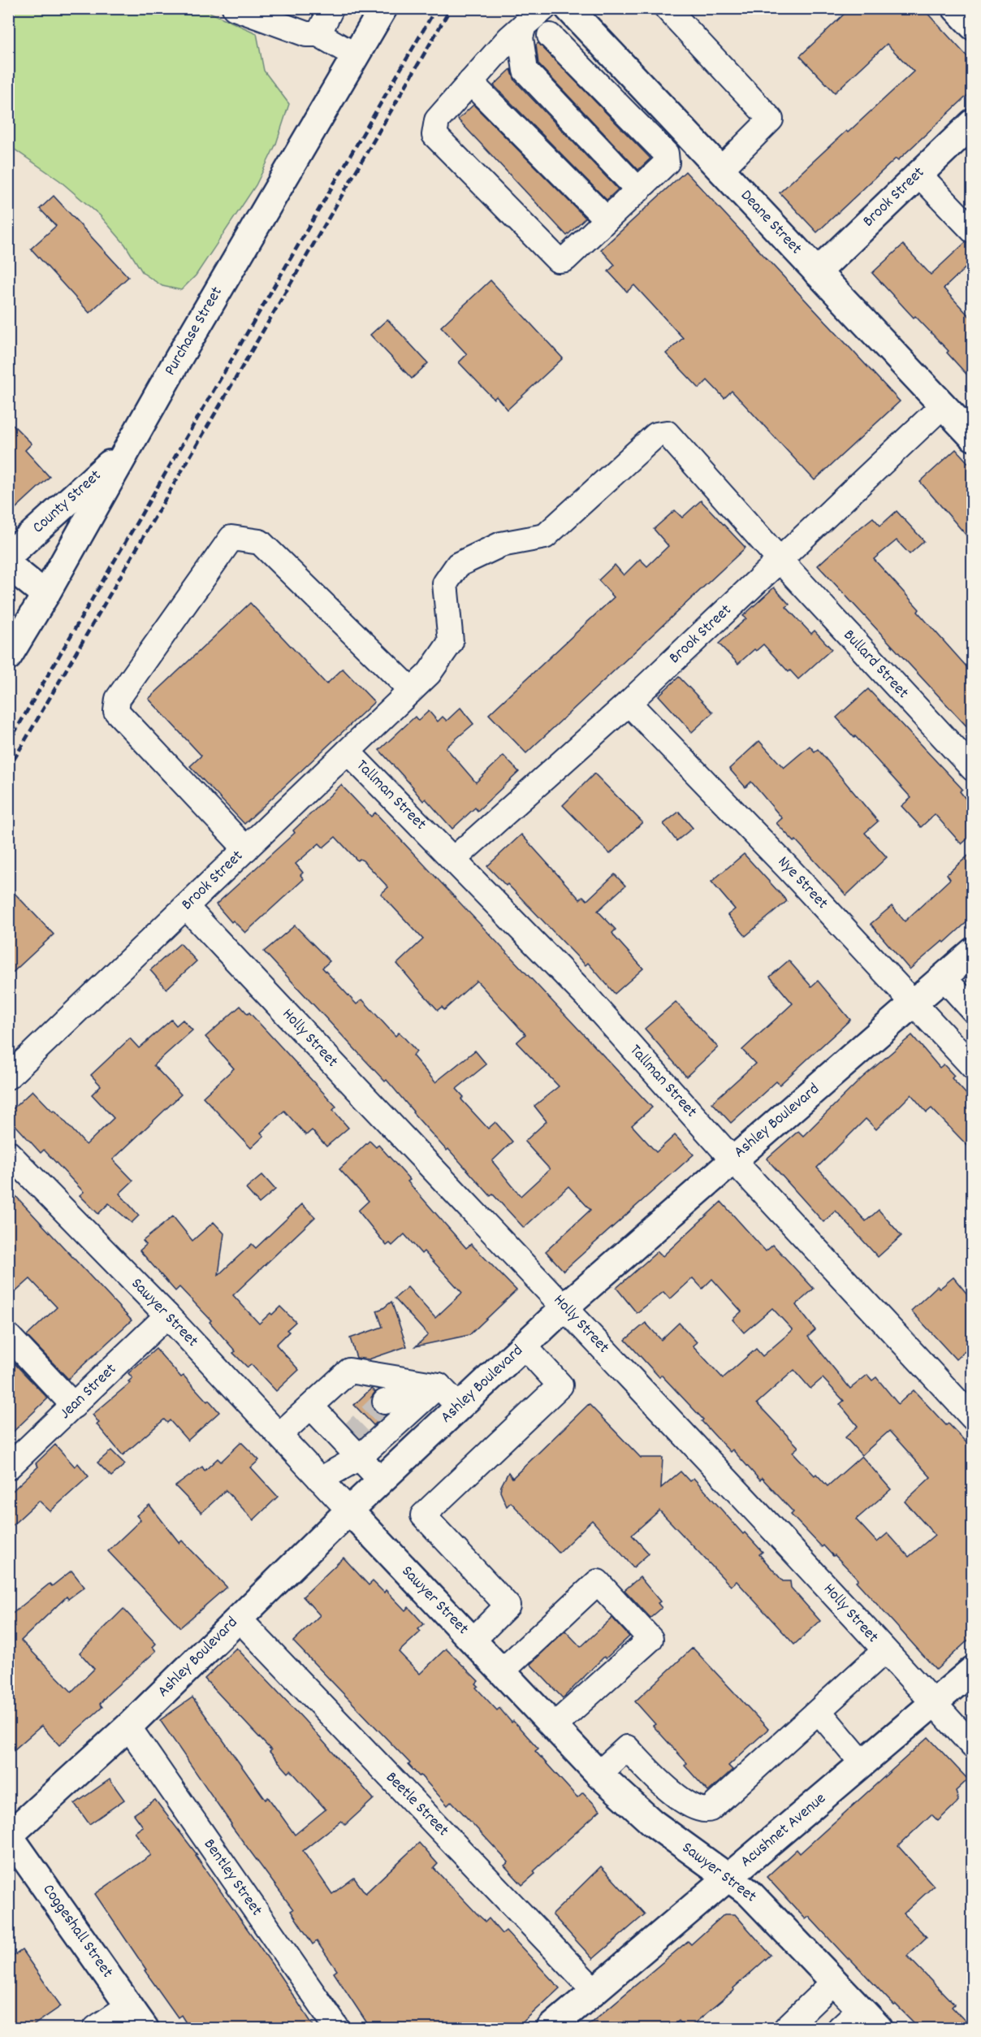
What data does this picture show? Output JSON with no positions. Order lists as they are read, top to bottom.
{
  "streets": {
    "main road": [
      "Brook Street",
      "Deane Street",
      "Purchase Street",
      "County Street",
      "Ashley Boulevard",
      "Sawyer Street",
      "Acushnet Avenue",
      "Coggeshall Street"
    ],
    "street": [
      "Bullard Street",
      "Tallman Street",
      "Nye Street",
      "Holly Street",
      "Jean Street",
      "Beetle Street",
      "Bentley Street"
    ]
  },
  "crossings": [
    ["Brook Street", "Deane Street"],
    ["Brook Street", "Bullard Street"],
    ["Brook Street", "Tallman Street"],
    ["Brook Street", "Nye Street"],
    ["Brook Street", "Holly Street"],
    ["Purchase Street", "County Street"],
    ["Tallman Street", "Ashley Boulevard"],
    ["Nye Street", "Ashley Boulevard"],
    ["Holly Street", "Ashley Boulevard"],
    ["Holly Street", "Acushnet Avenue"],
    ["Ashley Boulevard", "Sawyer Street"],
    ["Ashley Boulevard", "Beetle Street"],
    ["Ashley Boulevard", "Bentley Street"],
    ["Ashley Boulevard", "Coggeshall Street"],
    ["Sawyer Street", "Jean Street"],
    ["Sawyer Street", "Acushnet Avenue"],
    ["Beetle Street", "Acushnet Avenue"]
  ]
}
